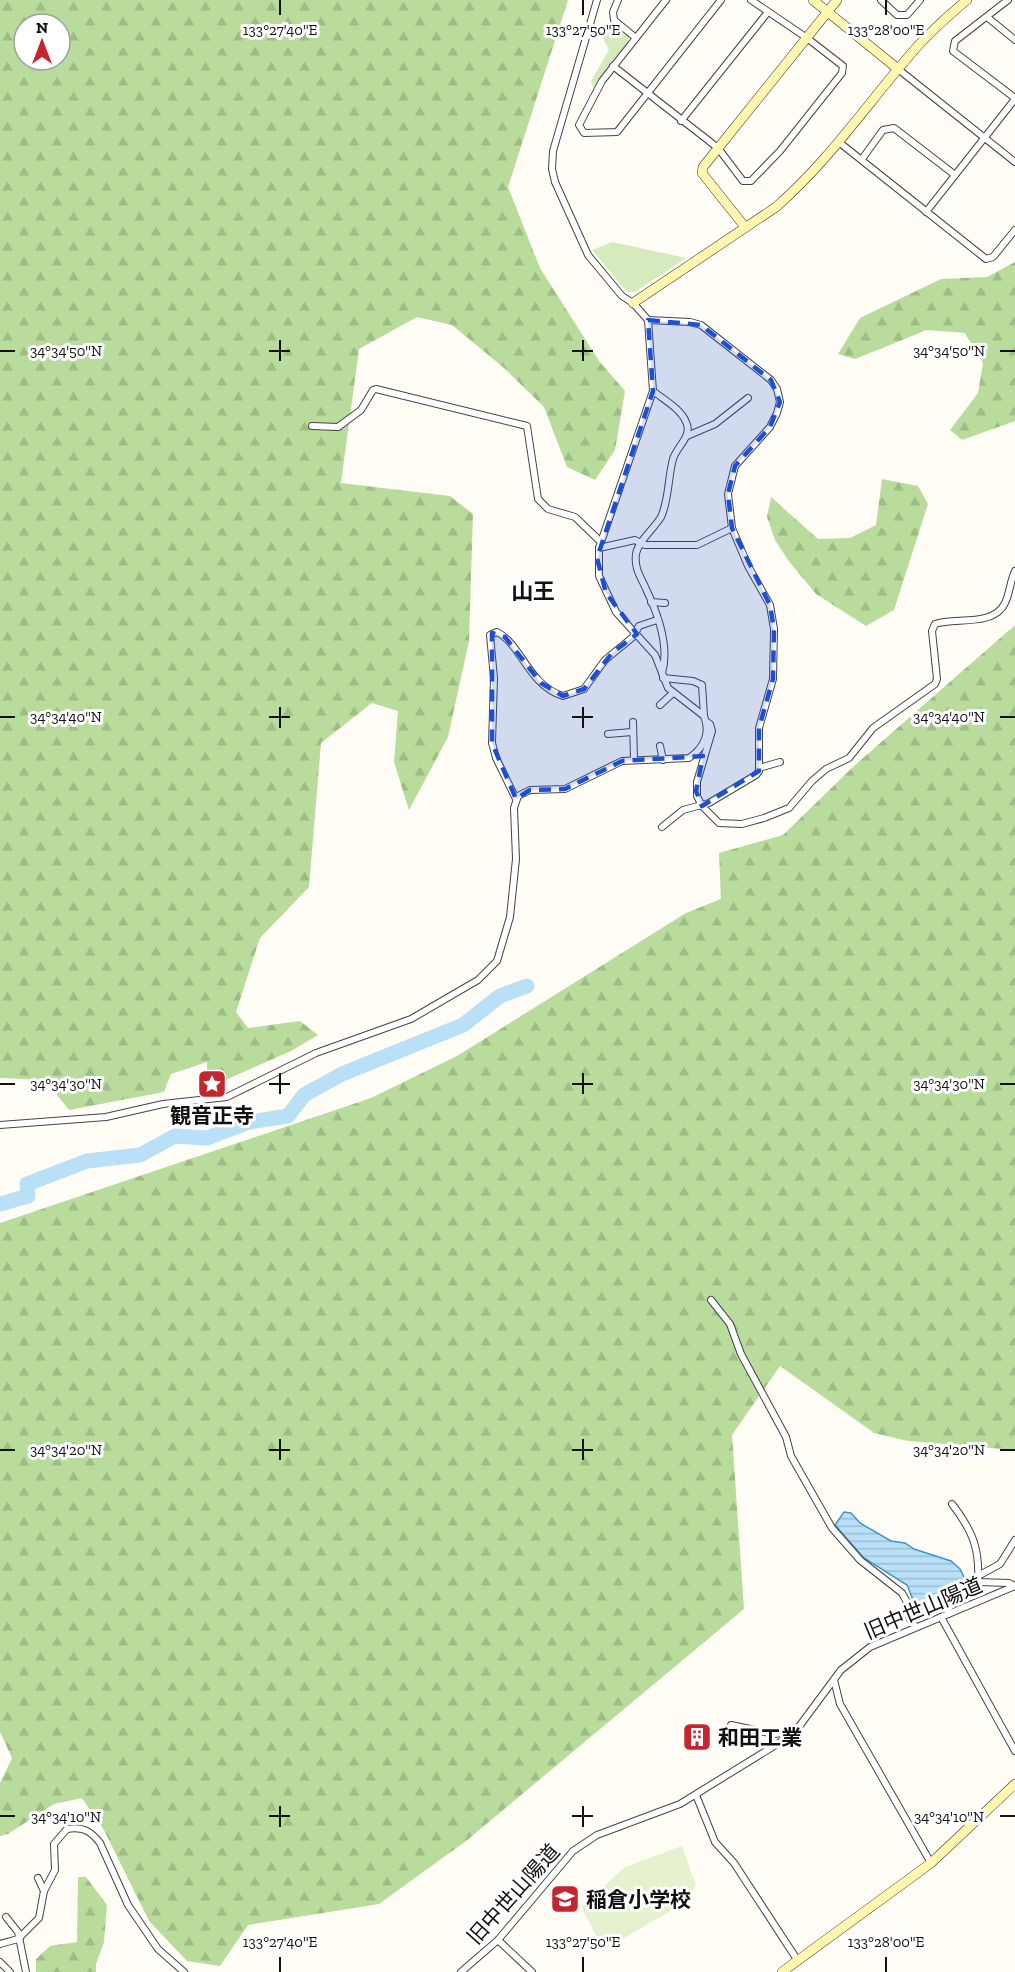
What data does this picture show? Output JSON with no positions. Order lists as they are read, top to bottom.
{
  "streets": {
    "street": ["旧中世山陽道"]
  },
  "districts": ["山王"],
  "places": {
    "place": ["観音正寺"],
    "building": ["和田工業"],
    "school or university": ["稲倉小学校"]
  },
  "north": "top",
  "coordinates": [
    "133°27'40\"E",
    "133°27'50\"E",
    "133°28'00\"E",
    "34°34'50\"N",
    "34°34'40\"N",
    "34°34'30\"N",
    "34°34'20\"N",
    "34°34'10\"N"
  ]
}
